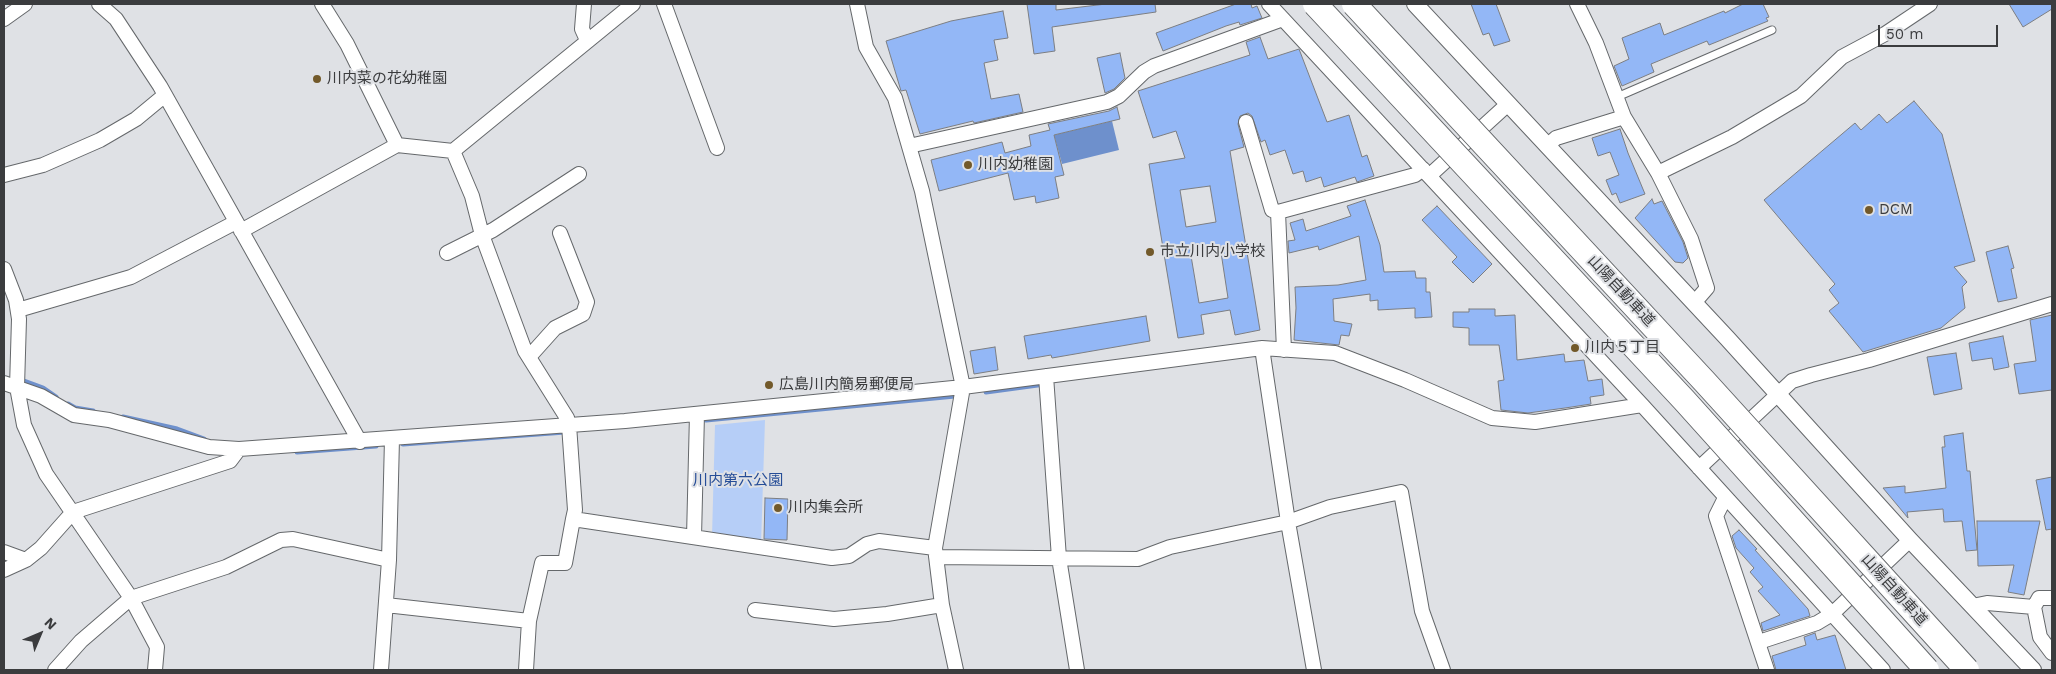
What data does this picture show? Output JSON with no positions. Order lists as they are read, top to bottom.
{
  "streets": {
    "highway": ["山陽自動車道"]
  },
  "parks": ["川内第六公園"],
  "places": [
    "川内菜の花幼稚園",
    "川内幼稚園",
    "DCM",
    "市立川内小学校",
    "川内５丁目",
    "広島川内簡易郵便局",
    "川内集会所"
  ],
  "scale_bar": "50 m",
  "north": "top right"
}
